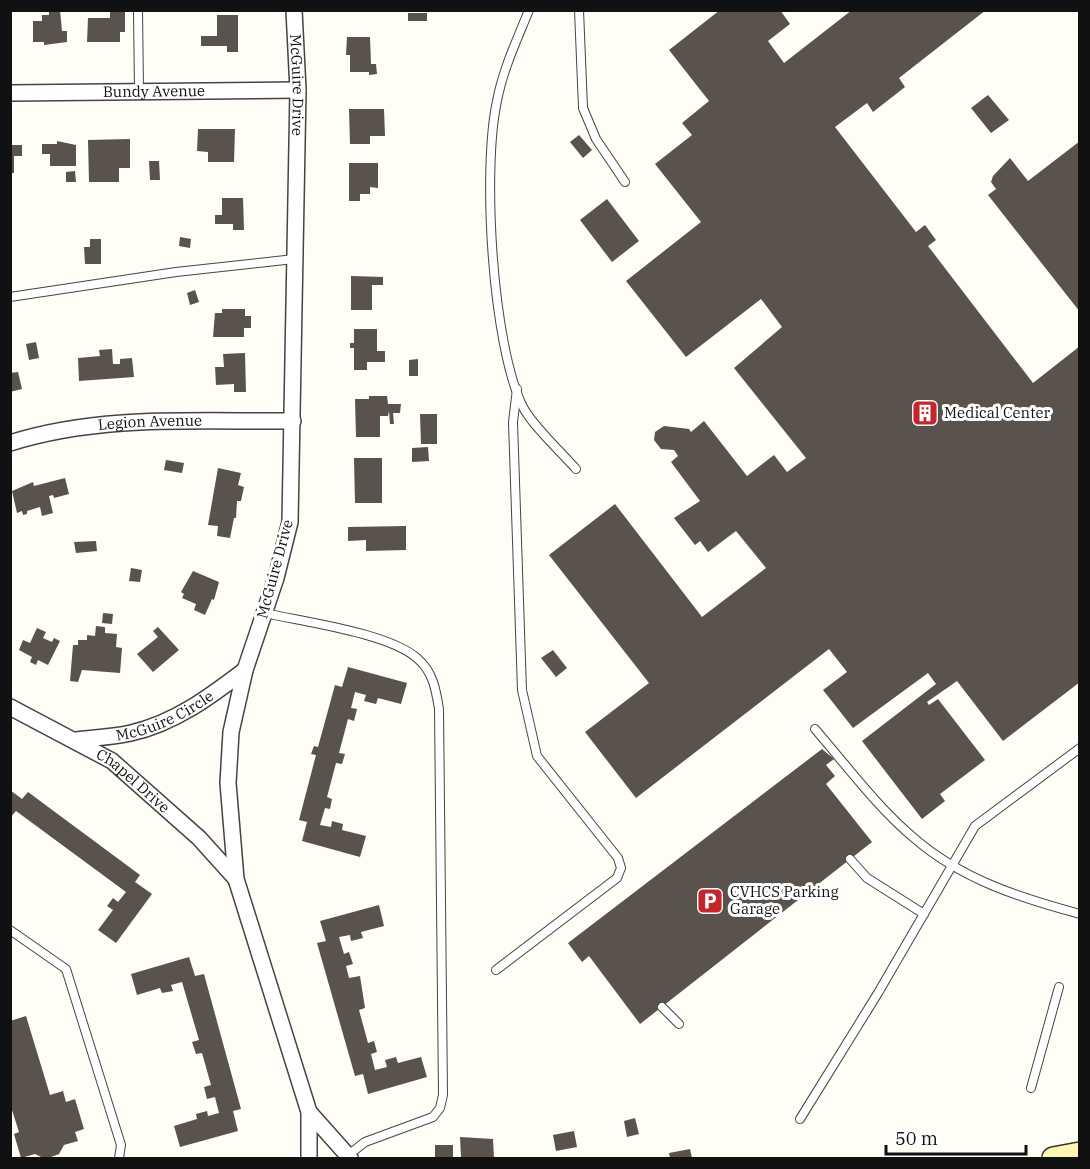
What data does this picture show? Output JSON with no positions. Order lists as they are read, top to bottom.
{
  "streets": {
    "street": [
      "McGuire Drive",
      "Bundy Avenue",
      "Legion Avenue",
      "McGuire Circle",
      "Chapel Drive"
    ]
  },
  "crossings": [
    ["McGuire Drive", "Bundy Avenue"],
    ["McGuire Drive", "Legion Avenue"],
    ["McGuire Drive", "McGuire Circle"],
    ["McGuire Drive", "Chapel Drive"],
    ["McGuire Circle", "Chapel Drive"]
  ],
  "places": {
    "building": ["Medical Center"],
    "parking": ["CVHCS Parking Garage"]
  },
  "scale_bar": "50 m"
}
